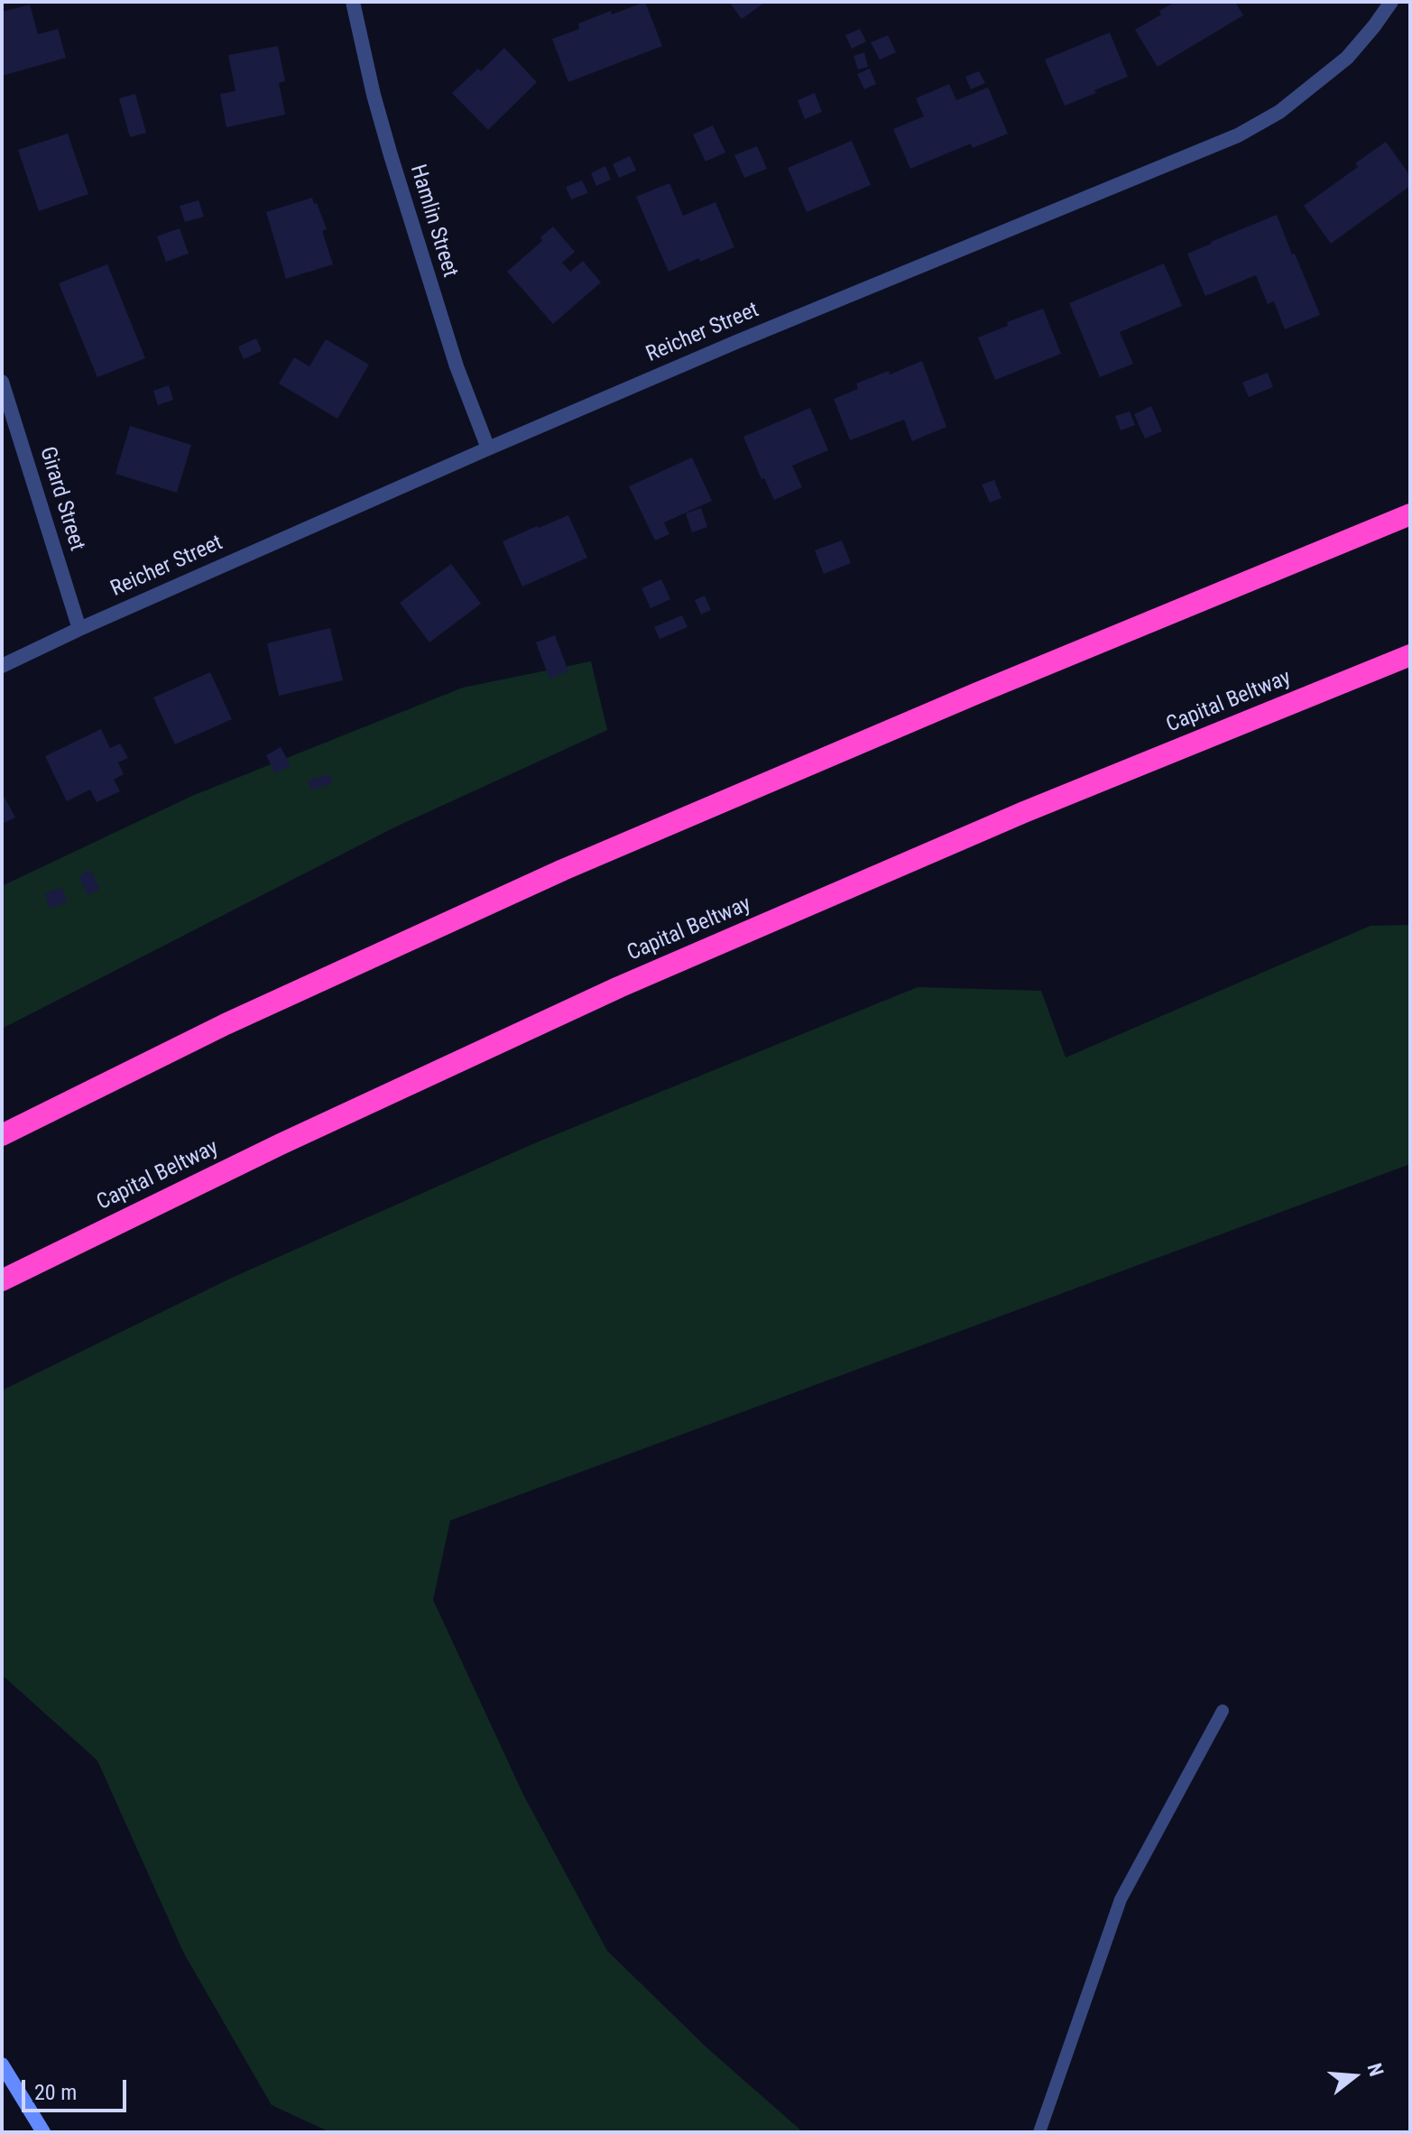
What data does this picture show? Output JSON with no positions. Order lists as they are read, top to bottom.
{
  "streets": {
    "highway": ["Capital Beltway"],
    "street": ["Hamlin Street", "Reicher Street", "Girard Street"]
  },
  "crossings": [
    ["Hamlin Street", "Reicher Street"],
    ["Reicher Street", "Girard Street"]
  ],
  "scale_bar": "20 m",
  "north": "right"
}
